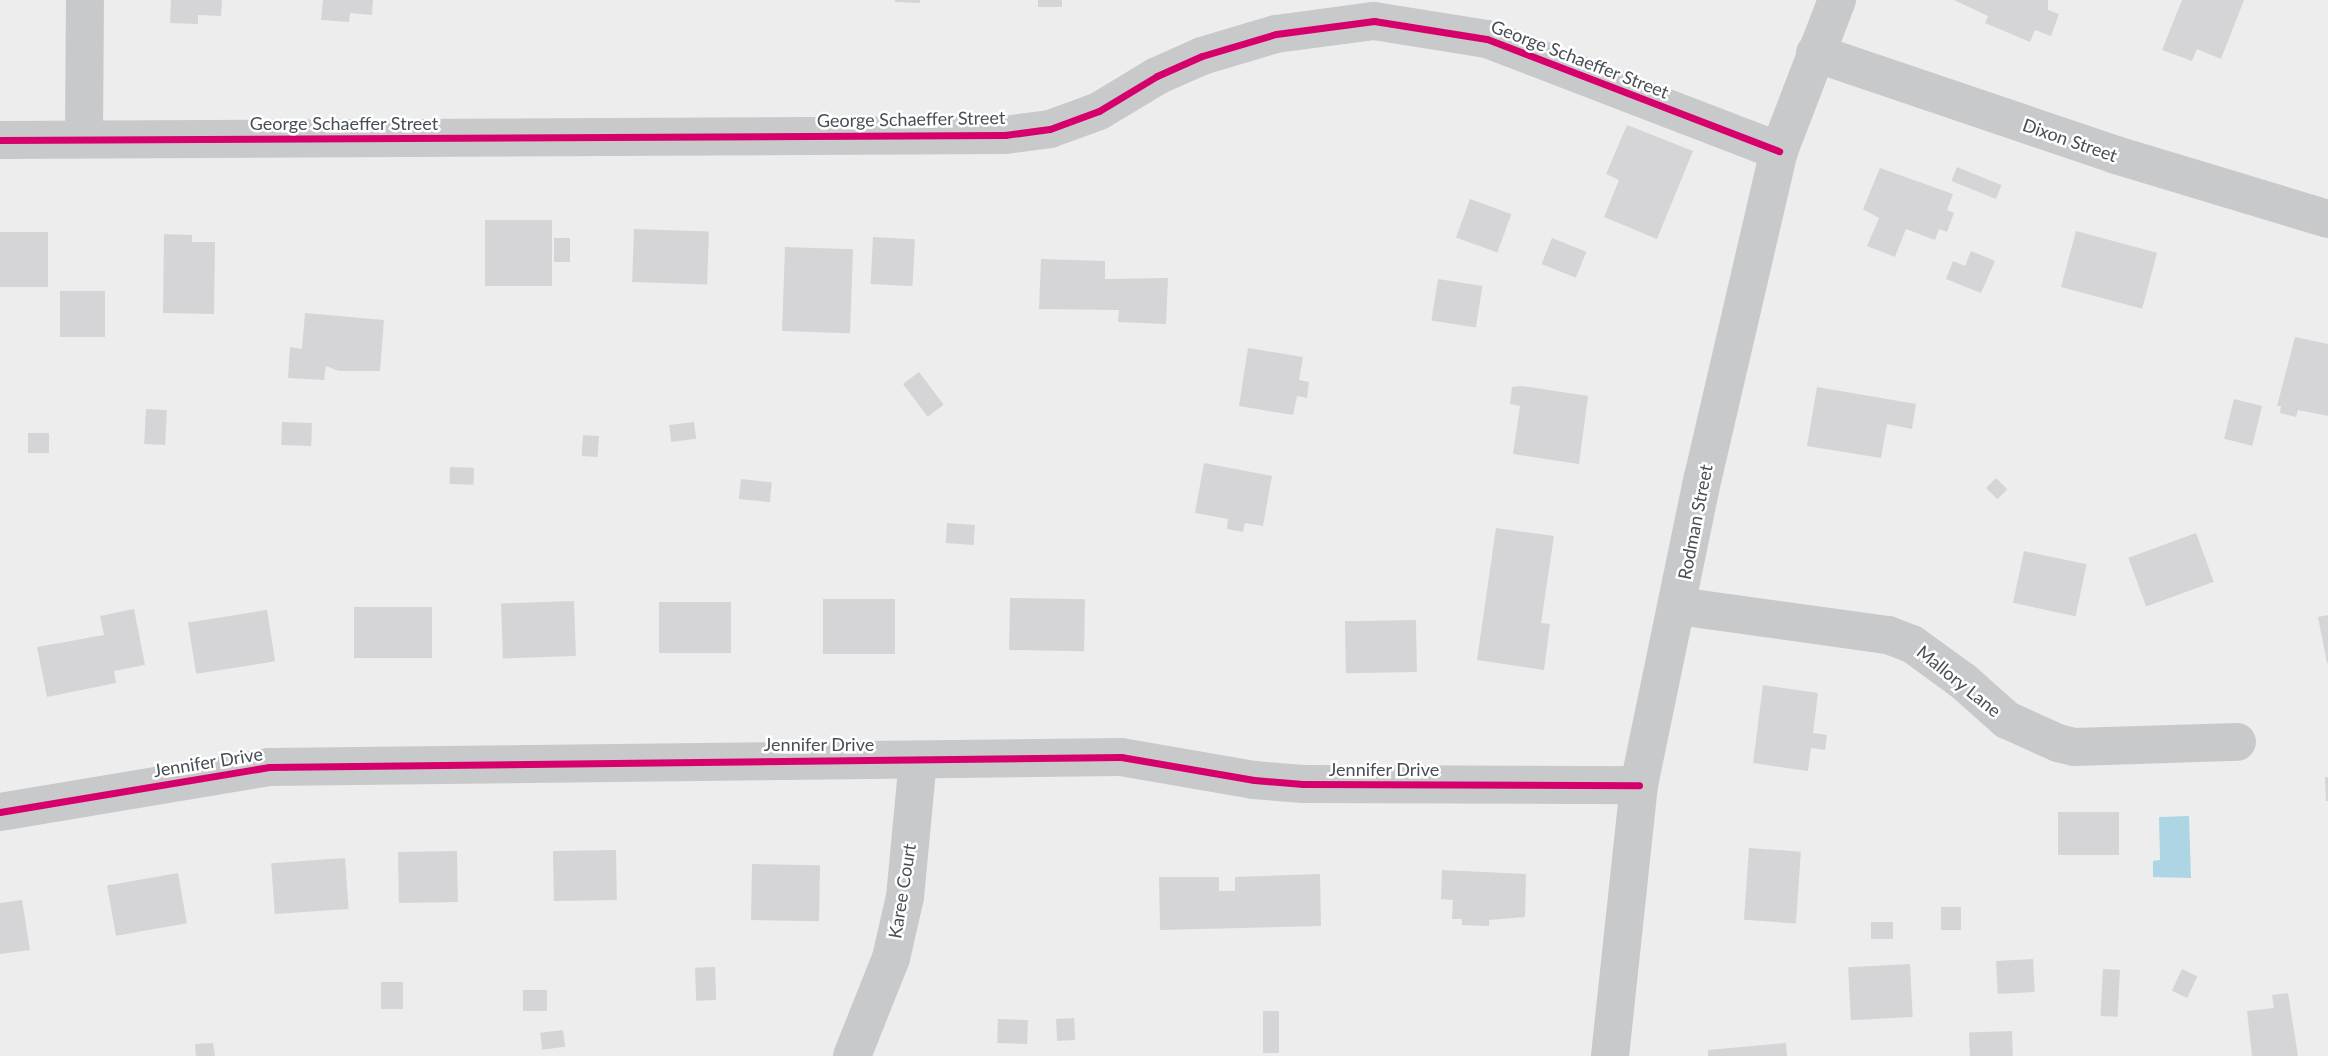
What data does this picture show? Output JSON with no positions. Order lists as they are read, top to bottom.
{
  "streets": {
    "street": [
      "George Schaeffer Street",
      "Dixon Street",
      "Rodman Street",
      "Mallory Lane",
      "Jennifer Drive",
      "Karee Court"
    ]
  },
  "crossings": [
    ["George Schaeffer Street", "Rodman Street"],
    ["Dixon Street", "Rodman Street"],
    ["Rodman Street", "Mallory Lane"],
    ["Rodman Street", "Jennifer Drive"],
    ["Jennifer Drive", "Karee Court"]
  ]
}
